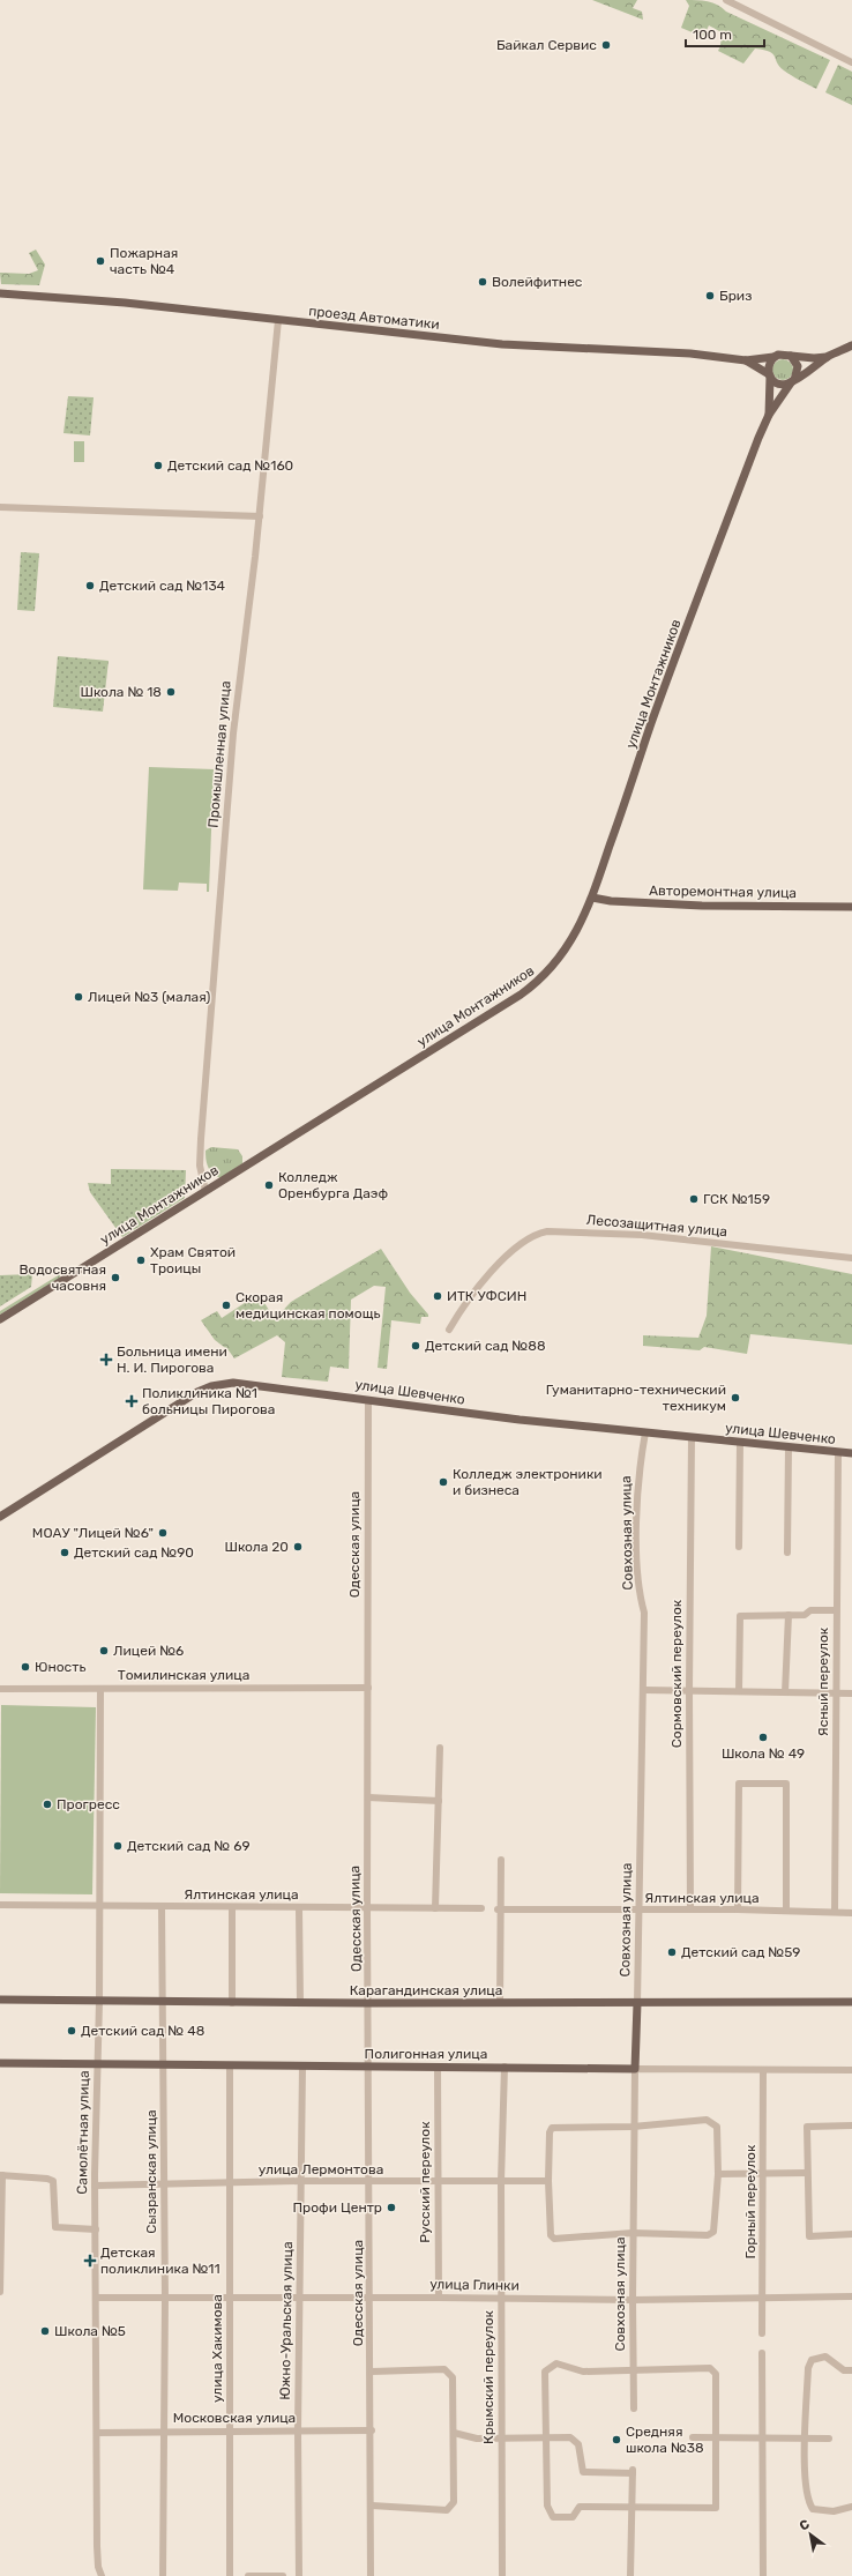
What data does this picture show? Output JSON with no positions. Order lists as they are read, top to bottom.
{
  "streets": {
    "main road": [
      "проезд Автоматики",
      "улица Монтажников",
      "Авторемонтная улица",
      "улица Шевченко",
      "Совхозная улица",
      "Карагандинская улица",
      "Полигонная улица"
    ],
    "street": [
      "Промышленная улица",
      "Лесозащитная улица",
      "Одесская улица",
      "Сормовский переулок",
      "Томилинская улица",
      "Ясный переулок",
      "Ялтинская улица",
      "Самолётная улица",
      "улица Лермонтова",
      "Сызранская улица",
      "Русский переулок",
      "Горный переулок",
      "улица Глинки",
      "Южно-Уральская улица",
      "улица Хакимова",
      "Крымский переулок",
      "Московская улица"
    ]
  },
  "crossings": [
    ["проезд Автоматики", "улица Монтажников"],
    ["проезд Автоматики", "Промышленная улица"],
    ["улица Монтажников", "Промышленная улица"],
    ["улица Монтажников", "Авторемонтная улица"],
    ["улица Шевченко", "Совхозная улица"],
    ["улица Шевченко", "Одесская улица"],
    ["улица Шевченко", "Сормовский переулок"],
    ["улица Шевченко", "Ясный переулок"],
    ["Совхозная улица", "Ялтинская улица"],
    ["Совхозная улица", "Карагандинская улица"],
    ["Совхозная улица", "Полигонная улица"],
    ["Совхозная улица", "улица Глинки"],
    ["Одесская улица", "Томилинская улица"],
    ["Одесская улица", "Ялтинская улица"],
    ["Одесская улица", "Карагандинская улица"],
    ["Одесская улица", "Полигонная улица"],
    ["Одесская улица", "улица Лермонтова"],
    ["Одесская улица", "улица Глинки"],
    ["Одесская улица", "Московская улица"],
    ["Сормовский переулок", "Ялтинская улица"],
    ["Томилинская улица", "Самолётная улица"],
    ["Ясный переулок", "Ялтинская улица"],
    ["Ялтинская улица", "Самолётная улица"],
    ["Ялтинская улица", "Сызранская улица"],
    ["Карагандинская улица", "Самолётная улица"],
    ["Карагандинская улица", "Сызранская улица"],
    ["Полигонная улица", "Самолётная улица"],
    ["Полигонная улица", "Сызранская улица"],
    ["Полигонная улица", "Русский переулок"],
    ["Полигонная улица", "Горный переулок"],
    ["Полигонная улица", "Южно-Уральская улица"],
    ["Полигонная улица", "улица Хакимова"],
    ["Полигонная улица", "Крымский переулок"],
    ["Самолётная улица", "улица Лермонтова"],
    ["Самолётная улица", "улица Глинки"],
    ["Самолётная улица", "Московская улица"],
    ["улица Лермонтова", "Сызранская улица"],
    ["улица Лермонтова", "Русский переулок"],
    ["улица Лермонтова", "Южно-Уральская улица"],
    ["улица Лермонтова", "улица Хакимова"],
    ["улица Лермонтова", "Крымский переулок"],
    ["Сызранская улица", "улица Глинки"],
    ["Сызранская улица", "Московская улица"],
    ["Русский переулок", "улица Глинки"],
    ["Горный переулок", "улица Глинки"],
    ["улица Глинки", "Южно-Уральская улица"],
    ["улица Глинки", "улица Хакимова"],
    ["улица Глинки", "Крымский переулок"],
    ["Южно-Уральская улица", "Московская улица"],
    ["улица Хакимова", "Московская улица"]
  ],
  "places": {
    "other": [
      "Байкал Сервис",
      "Пожарная часть №4",
      "Волейфитнес",
      "Бриз",
      "Детский сад №160",
      "Детский сад №134",
      "Школа № 18",
      "Лицей №3 (малая)",
      "Колледж Оренбурга Даэф",
      "ГСК №159",
      "Храм Святой Троицы",
      "Водосвятная часовня",
      "ИТК УФСИН",
      "Скорая медицинская помощь",
      "Детский сад №88",
      "Гуманитарно-технический техникум",
      "Колледж электроники и бизнеса",
      "МОАУ \"Лицей №6\"",
      "Школа 20",
      "Детский сад №90",
      "Лицей №6",
      "Юность",
      "Школа № 49",
      "Прогресс",
      "Детский сад № 69",
      "Детский сад №59",
      "Детский сад № 48",
      "Профи Центр",
      "Школа №5",
      "Средняя школа №38"
    ],
    "health": ["Больница имени Н. И. Пирогова", "Поликлиника №1 больницы Пирогова", "Детская поликлиника №11"]
  },
  "scale_bar": "100 m",
  "north": "top left"
}
